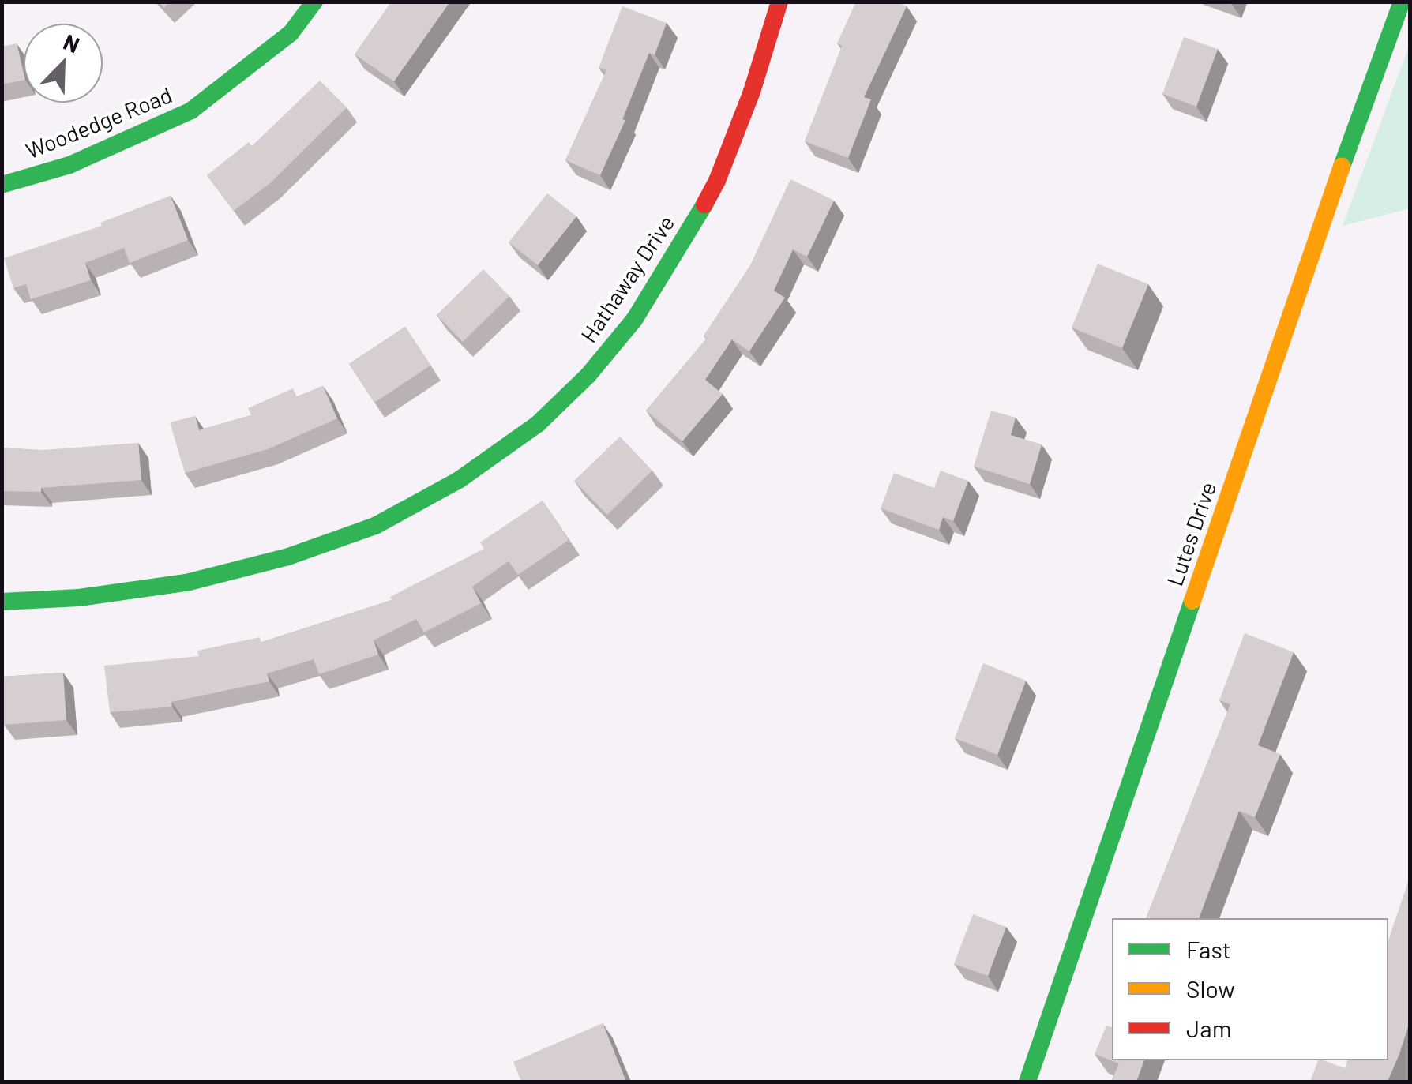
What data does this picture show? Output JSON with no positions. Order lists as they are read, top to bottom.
{
  "streets": {
    "street": ["Woodedge Road", "Hathaway Drive", "Lutes Drive"]
  },
  "legend": ["Fast", "Slow", "Jam"],
  "north": "top right"
}
